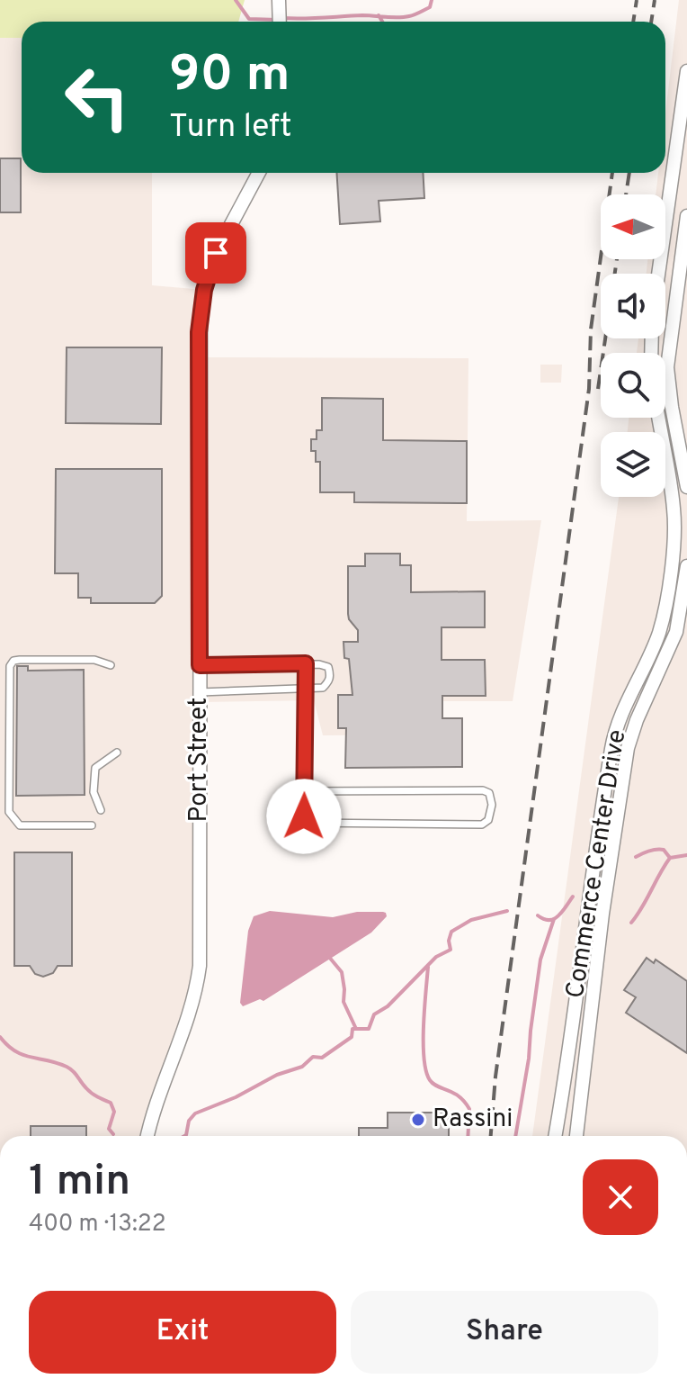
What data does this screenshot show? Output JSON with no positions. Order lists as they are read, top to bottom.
{
  "streets": {
    "street": ["Port Street", "Commerce Center Drive"]
  },
  "places": ["Rassini"],
  "north": "left",
  "page": {
    "turn": ["90 m", "Turn left"],
    "heading": ["1 min", "400 m · 13:22"],
    "buttons": ["Exit", "Share"]
  }
}
